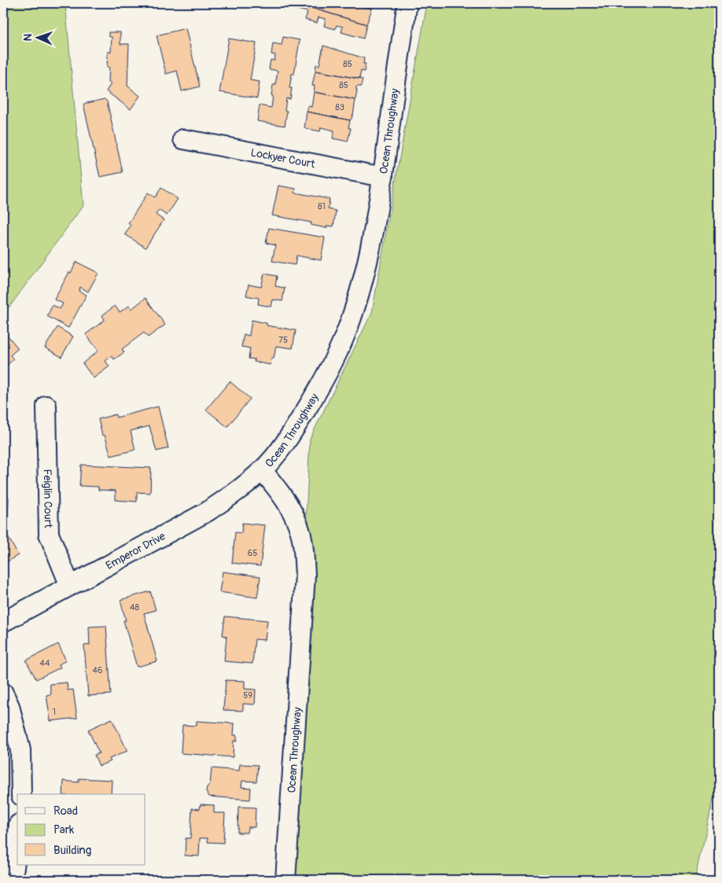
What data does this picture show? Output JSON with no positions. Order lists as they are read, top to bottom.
{
  "streets": {
    "street": [
      "Ocean Throughway",
      "Lockyer Court",
      "Feiglin Court",
      "Emperor Drive"
    ]
  },
  "crossings": [
    ["Ocean Throughway", "Lockyer Court"],
    ["Ocean Throughway", "Emperor Drive"],
    ["Feiglin Court", "Emperor Drive"]
  ],
  "house_numbers": [
    "85",
    "85",
    "83",
    "81",
    "75",
    "65",
    "48",
    "44",
    "46",
    "59",
    "1"
  ],
  "legend": ["Road", "Park", "Building"],
  "north": "left"
}
